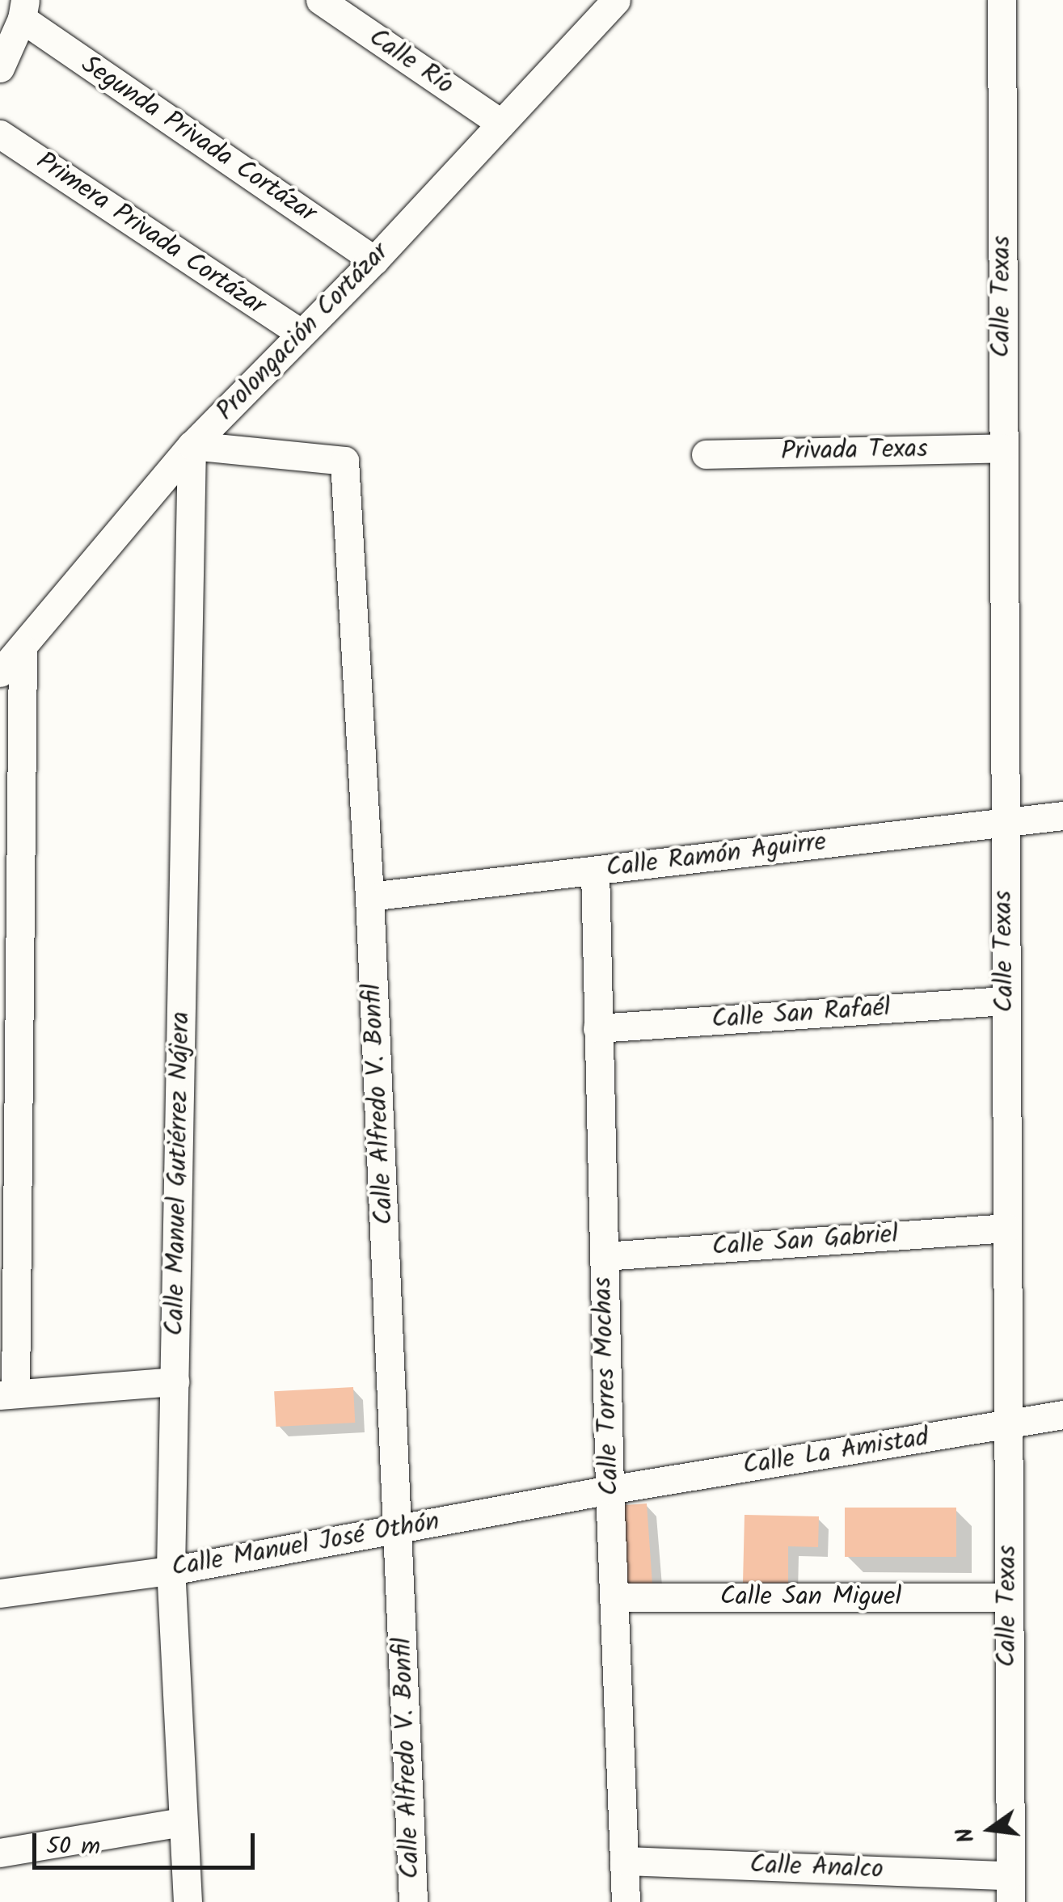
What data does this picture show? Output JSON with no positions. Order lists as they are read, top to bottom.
{
  "streets": {
    "street": [
      "Calle Río",
      "Segunda Privada Cortázar",
      "Primera Privada Cortázar",
      "Calle Texas",
      "Prolongación Cortázar",
      "Privada Texas",
      "Calle Ramón Aguirre",
      "Calle San Rafaél",
      "Calle Alfredo V. Bonfil",
      "Calle Manuel Gutiérrez Nájera",
      "Calle San Gabriel",
      "Calle Torres Mochas",
      "Calle La Amistad",
      "Calle Manuel José Othón",
      "Calle San Miguel",
      "Calle Analco"
    ]
  },
  "crossings": [
    ["Calle Río", "Prolongación Cortázar"],
    ["Segunda Privada Cortázar", "Prolongación Cortázar"],
    ["Primera Privada Cortázar", "Prolongación Cortázar"],
    ["Calle Texas", "Privada Texas"],
    ["Calle Texas", "Calle Ramón Aguirre"],
    ["Calle Texas", "Calle San Rafaél"],
    ["Calle Texas", "Calle San Gabriel"],
    ["Calle Texas", "Calle La Amistad"],
    ["Calle Texas", "Calle San Miguel"],
    ["Calle Texas", "Calle Analco"],
    ["Prolongación Cortázar", "Calle Alfredo V. Bonfil"],
    ["Prolongación Cortázar", "Calle Manuel Gutiérrez Nájera"],
    ["Calle Ramón Aguirre", "Calle Alfredo V. Bonfil"],
    ["Calle Ramón Aguirre", "Calle Torres Mochas"],
    ["Calle San Rafaél", "Calle Torres Mochas"],
    ["Calle Alfredo V. Bonfil", "Calle Manuel Gutiérrez Nájera"],
    ["Calle Alfredo V. Bonfil", "Calle Manuel José Othón"],
    ["Calle Manuel Gutiérrez Nájera", "Calle Manuel José Othón"],
    ["Calle San Gabriel", "Calle Torres Mochas"],
    ["Calle Torres Mochas", "Calle La Amistad"],
    ["Calle Torres Mochas", "Calle Manuel José Othón"],
    ["Calle Torres Mochas", "Calle San Miguel"],
    ["Calle Torres Mochas", "Calle Analco"],
    ["Calle La Amistad", "Calle Manuel José Othón"]
  ],
  "scale_bar": "50 m",
  "north": "left"
}
